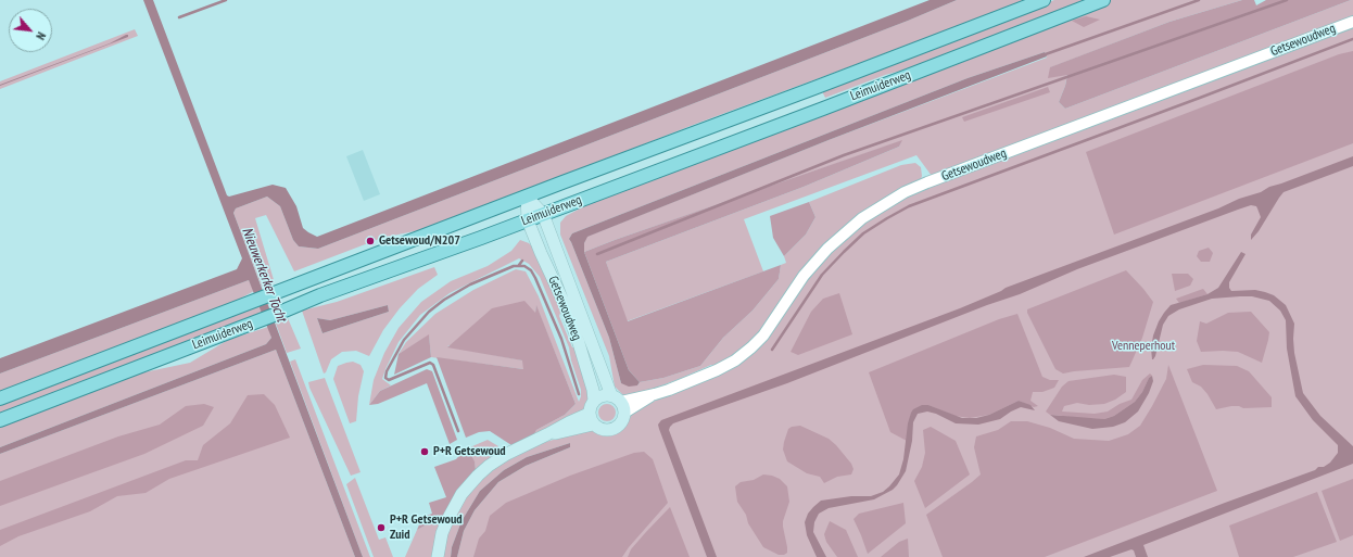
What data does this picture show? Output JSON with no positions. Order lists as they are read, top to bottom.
{
  "streets": {
    "main road": ["Getsewoudweg", "Leimuiderweg"]
  },
  "crossings": [
    ["Getsewoudweg", "Leimuiderweg"]
  ],
  "water": ["Nieuwerkerker Tocht"],
  "parks": ["Venneperhout"],
  "places": ["Getsewoud/N207", "P+R Getsewoud", "P+R Getsewoud Zuid"],
  "north": "bottom right"
}
